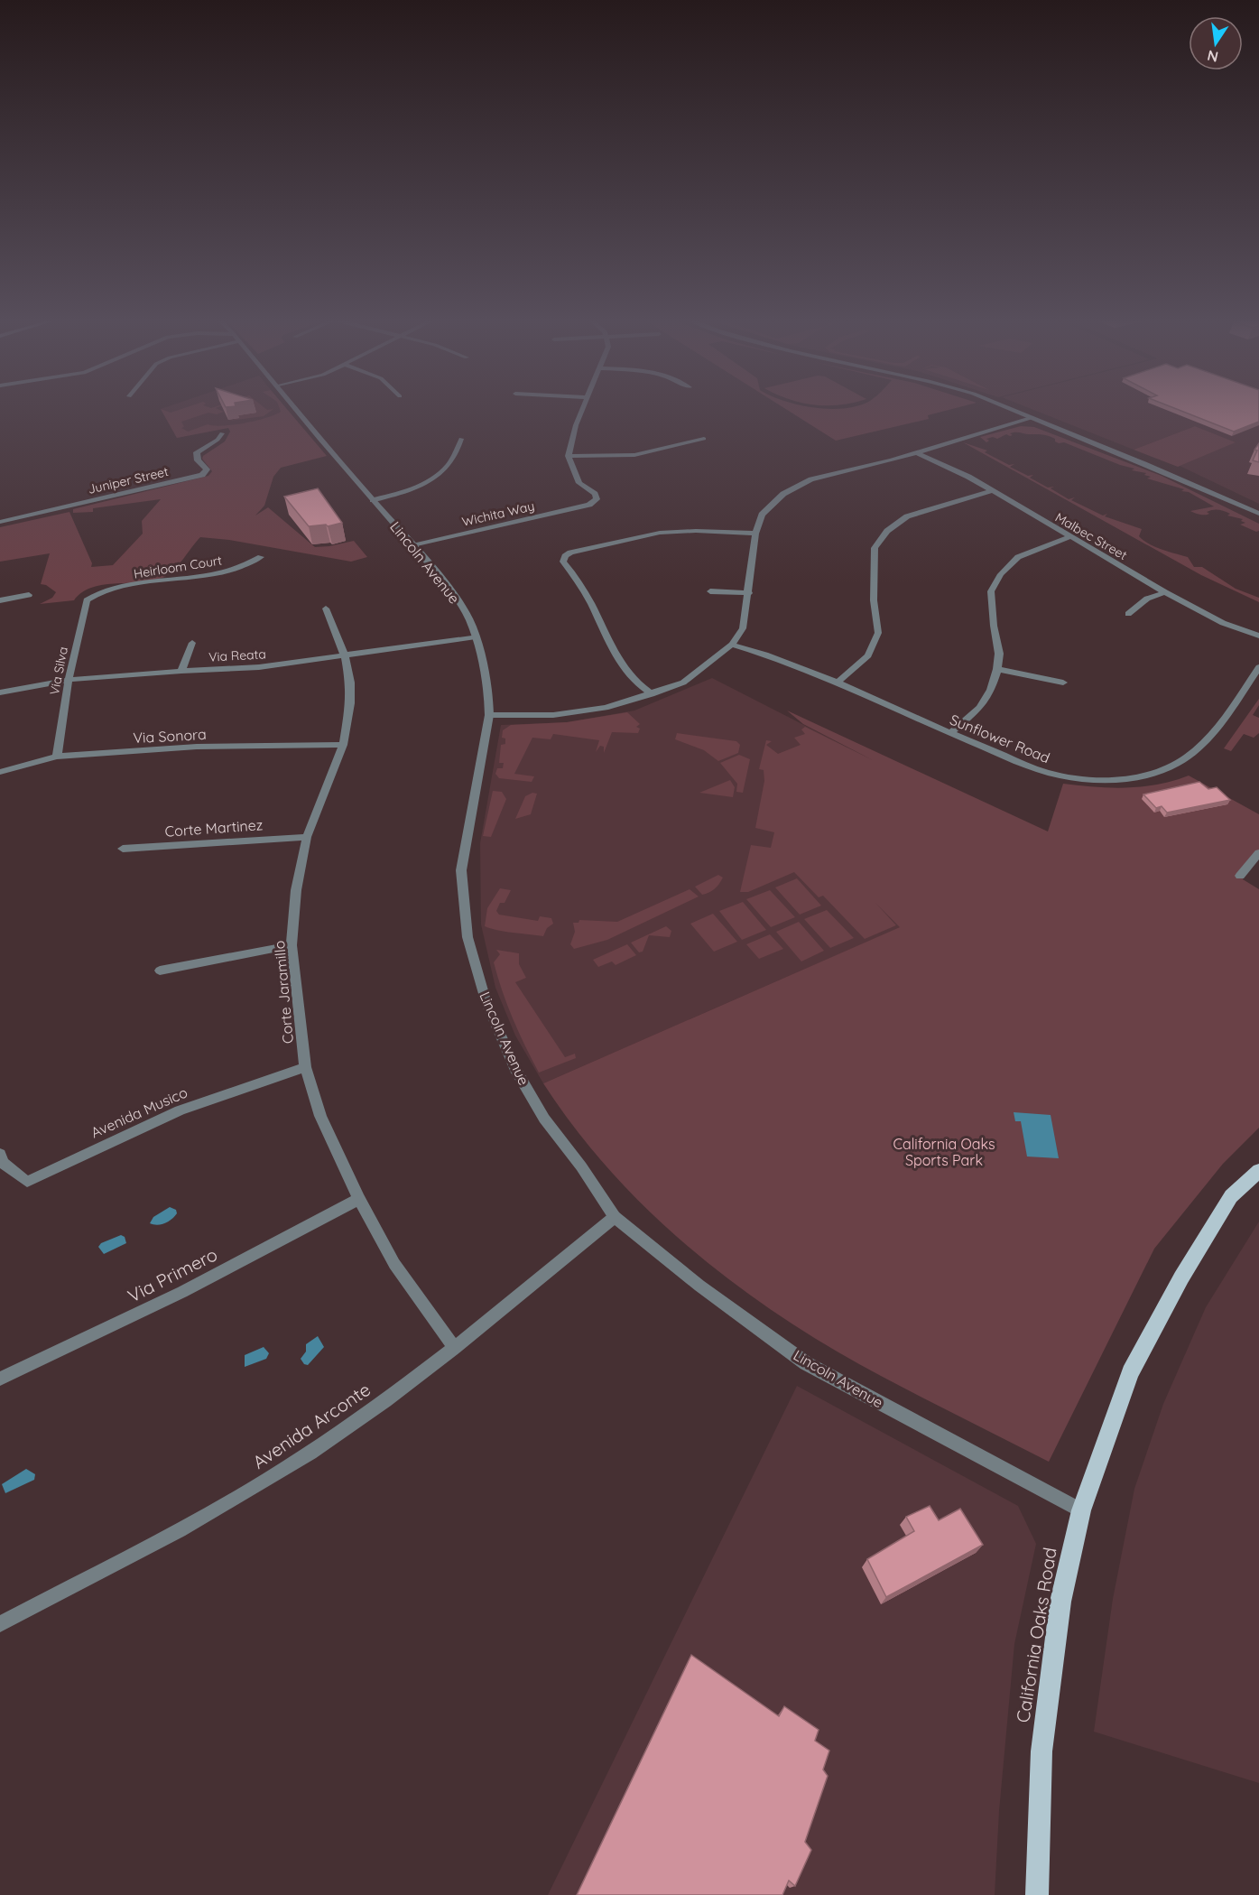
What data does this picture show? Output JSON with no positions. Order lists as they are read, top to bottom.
{
  "streets": {
    "main road": ["California Oaks Road"],
    "street": [
      "Juniper Street",
      "Wichita Way",
      "Malbec Street",
      "Lincoln Avenue",
      "Heirloom Court",
      "Via Reata",
      "Via Silva",
      "Via Sonora",
      "Sunflower Road",
      "Corte Martinez",
      "Corte Jaramillo",
      "Avenida Musico",
      "Via Primero",
      "Avenida Arconte"
    ]
  },
  "crossings": [
    ["Wichita Way", "Lincoln Avenue"],
    ["Lincoln Avenue", "Via Reata"],
    ["Lincoln Avenue", "Avenida Arconte"],
    ["Lincoln Avenue", "California Oaks Road"],
    ["Heirloom Court", "Via Silva"],
    ["Via Reata", "Via Silva"],
    ["Via Reata", "Corte Jaramillo"],
    ["Via Silva", "Via Sonora"],
    ["Via Sonora", "Corte Jaramillo"],
    ["Corte Martinez", "Corte Jaramillo"],
    ["Corte Jaramillo", "Avenida Musico"],
    ["Corte Jaramillo", "Via Primero"],
    ["Corte Jaramillo", "Avenida Arconte"]
  ],
  "parks": ["California Oaks Sports Park"],
  "north": "bottom"
}
